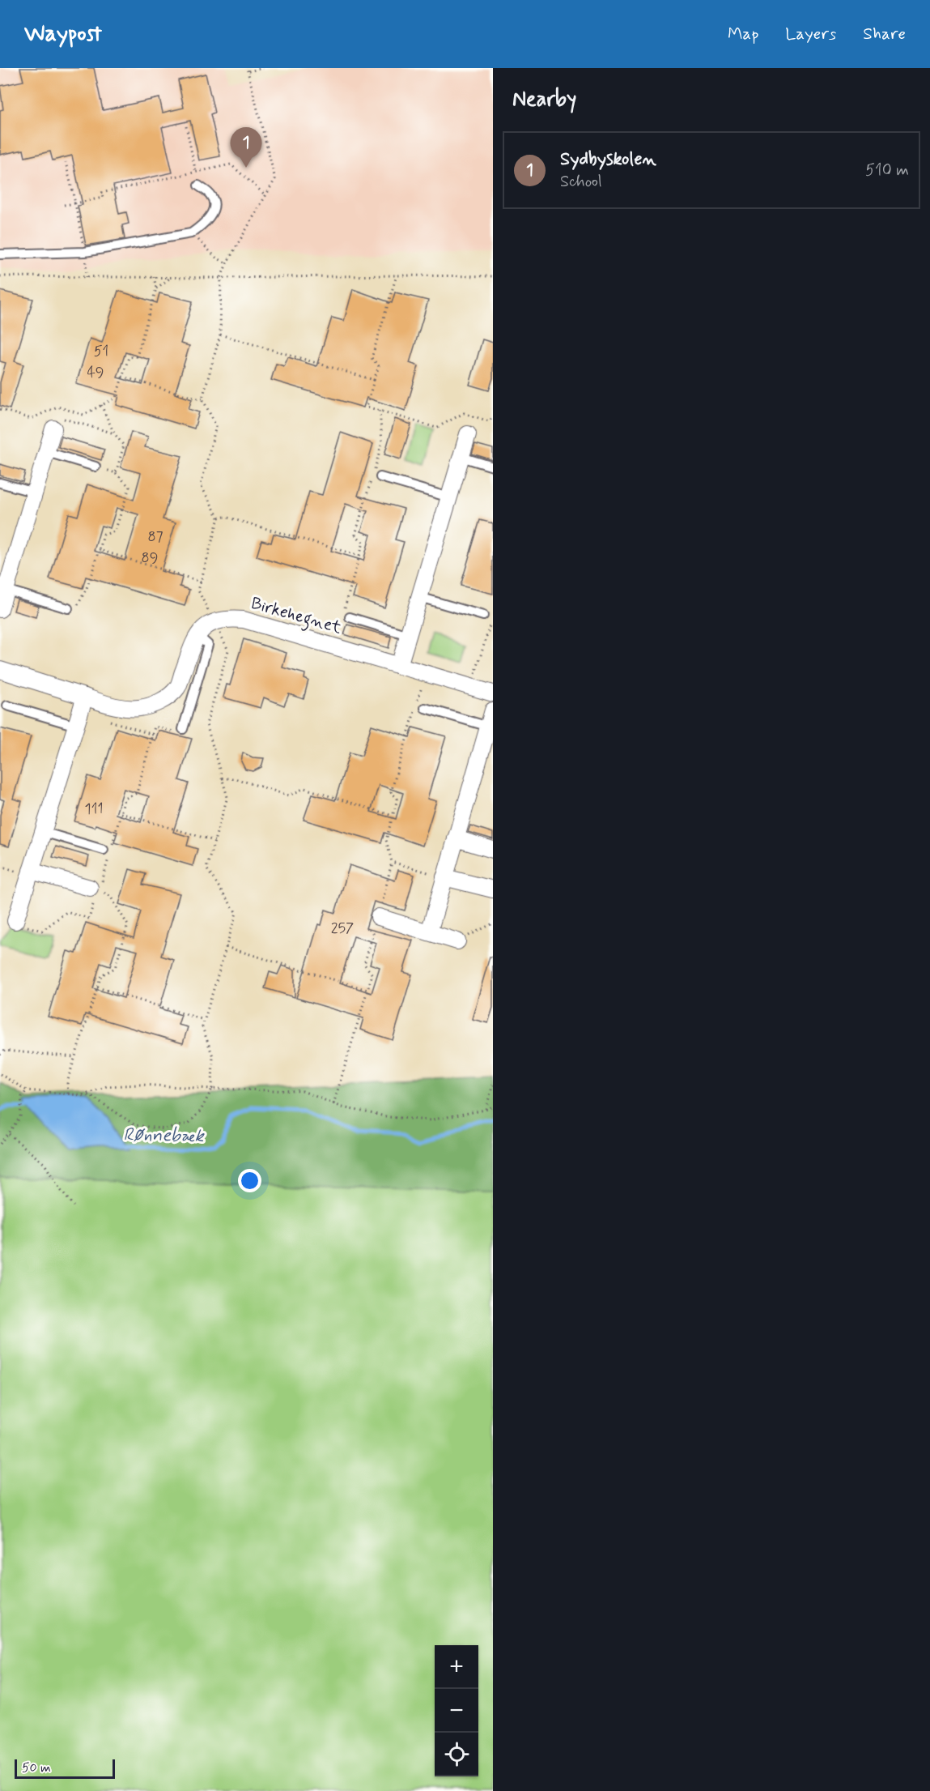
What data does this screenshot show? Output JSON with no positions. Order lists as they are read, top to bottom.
{
  "streets": {
    "street": ["Birkehegnet"]
  },
  "water": ["Rønnebæk"],
  "house_numbers": [
    "51",
    "49",
    "87",
    "89",
    "111",
    "257"
  ],
  "scale_bar": "50 m",
  "page": {
    "header": "Waypost",
    "nav": ["Map", "Layers", "Share"],
    "heading": "Nearby",
    "pins": "1",
    "list": [
      {
        "mark": "1",
        "name": "Sydbyskolen",
        "note": "School",
        "value": "510 m"
      }
    ],
    "map_buttons": ["+", "−"],
    "scale": "50 m"
  }
}
